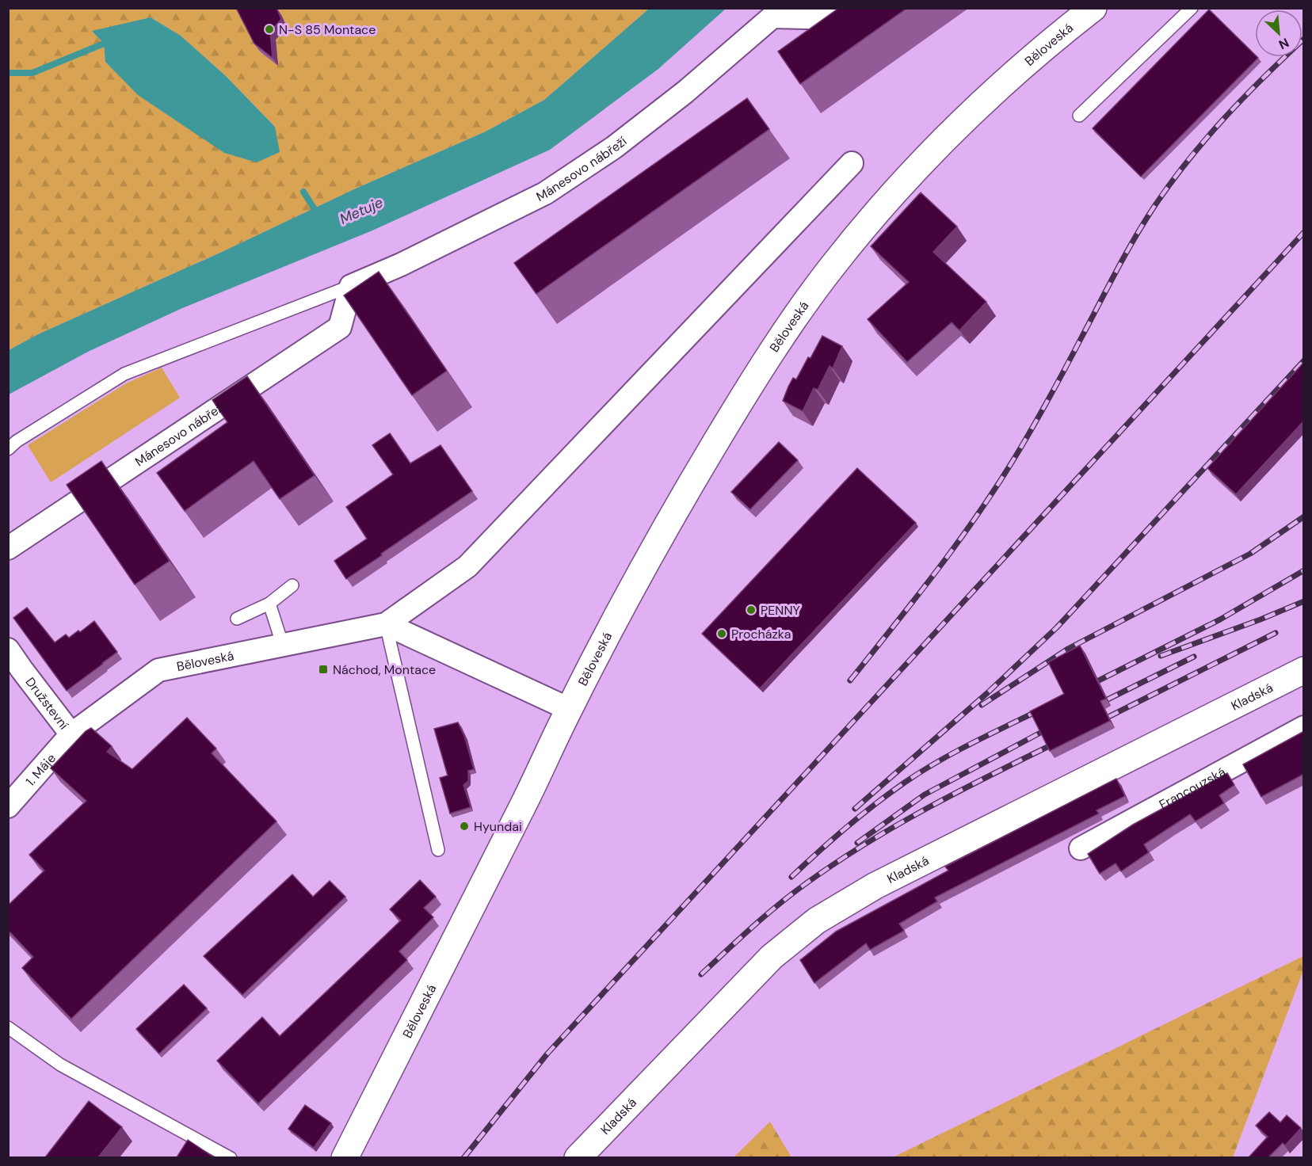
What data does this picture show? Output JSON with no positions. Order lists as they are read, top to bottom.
{
  "streets": {
    "main road": ["Běloveská", "Kladská"],
    "street": [
      "Mánesovo nábřeží",
      "Družstevní",
      "1. Máje",
      "Francouzská"
    ]
  },
  "crossings": [
    ["Běloveská", "Družstevní"],
    ["Běloveská", "1. Máje"],
    ["Družstevní", "1. Máje"]
  ],
  "water": ["Metuje"],
  "places": {
    "other": [
      "N-S 85 Montace",
      "PENNY",
      "Procházka",
      "Hyundai"
    ],
    "transit": ["Náchod, Montace"]
  },
  "north": "bottom right"
}
